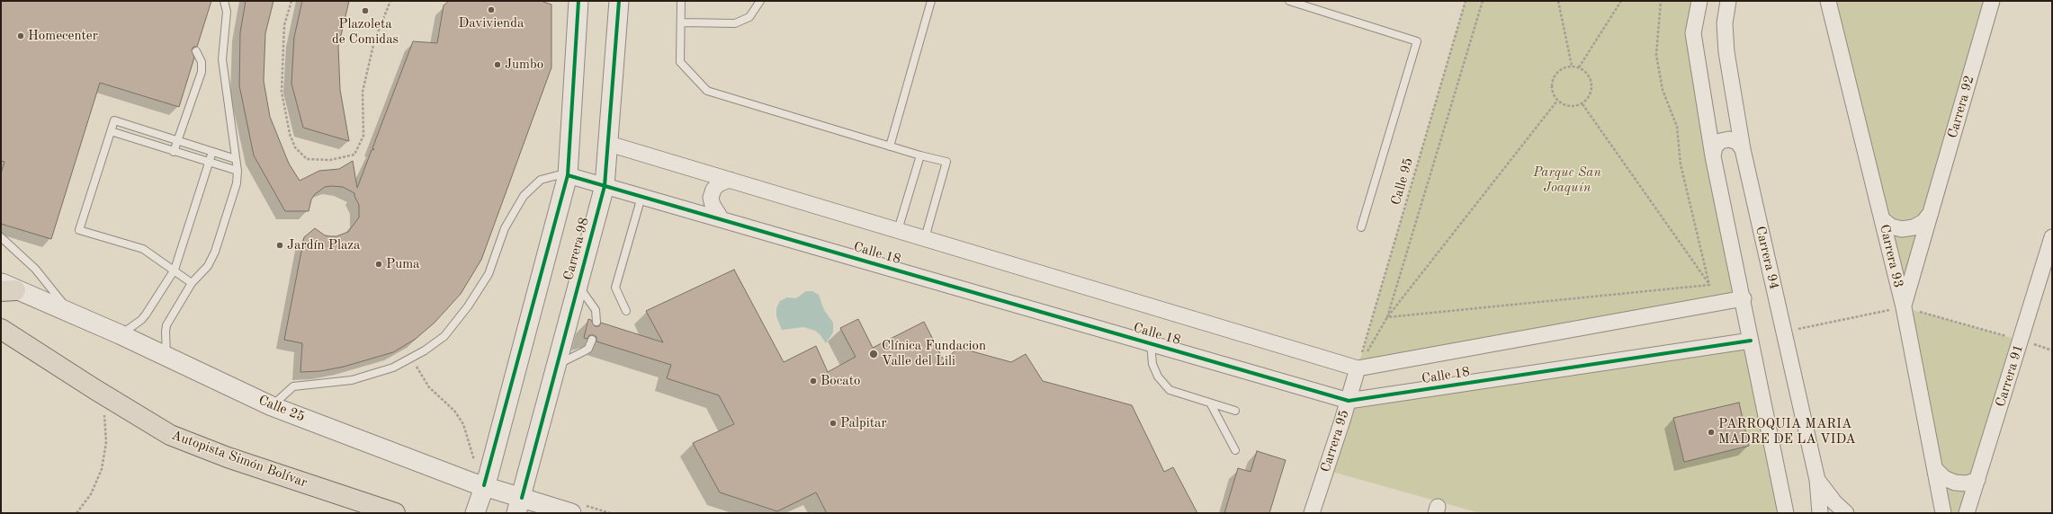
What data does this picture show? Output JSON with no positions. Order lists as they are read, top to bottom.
{
  "streets": {
    "highway": ["Autopista Simón Bolívar"],
    "street": [
      "Carrera 92",
      "Carrera 98",
      "Calle 18",
      "Carrera 93",
      "Carrera 94",
      "Carrera 91",
      "Calle 25",
      "Carrera 95"
    ],
    "path": ["Calle 95"]
  },
  "crossings": [
    ["Carrera 92", "Carrera 93"],
    ["Calle 95", "Calle 18"],
    ["Calle 95", "Carrera 95"],
    ["Carrera 98", "Calle 18"],
    ["Carrera 98", "Calle 25"],
    ["Calle 18", "Carrera 95"]
  ],
  "parks": ["Parque San Joaquín"],
  "places": [
    "Davivienda",
    "Plazoleta de Comidas",
    "Homecenter",
    "Jumbo",
    "Jardín Plaza",
    "Puma",
    "Clínica Fundacion Valle del Lili",
    "Bocato",
    "Palpitar",
    "PARROQUIA MARIA MADRE DE LA VIDA"
  ]
}
